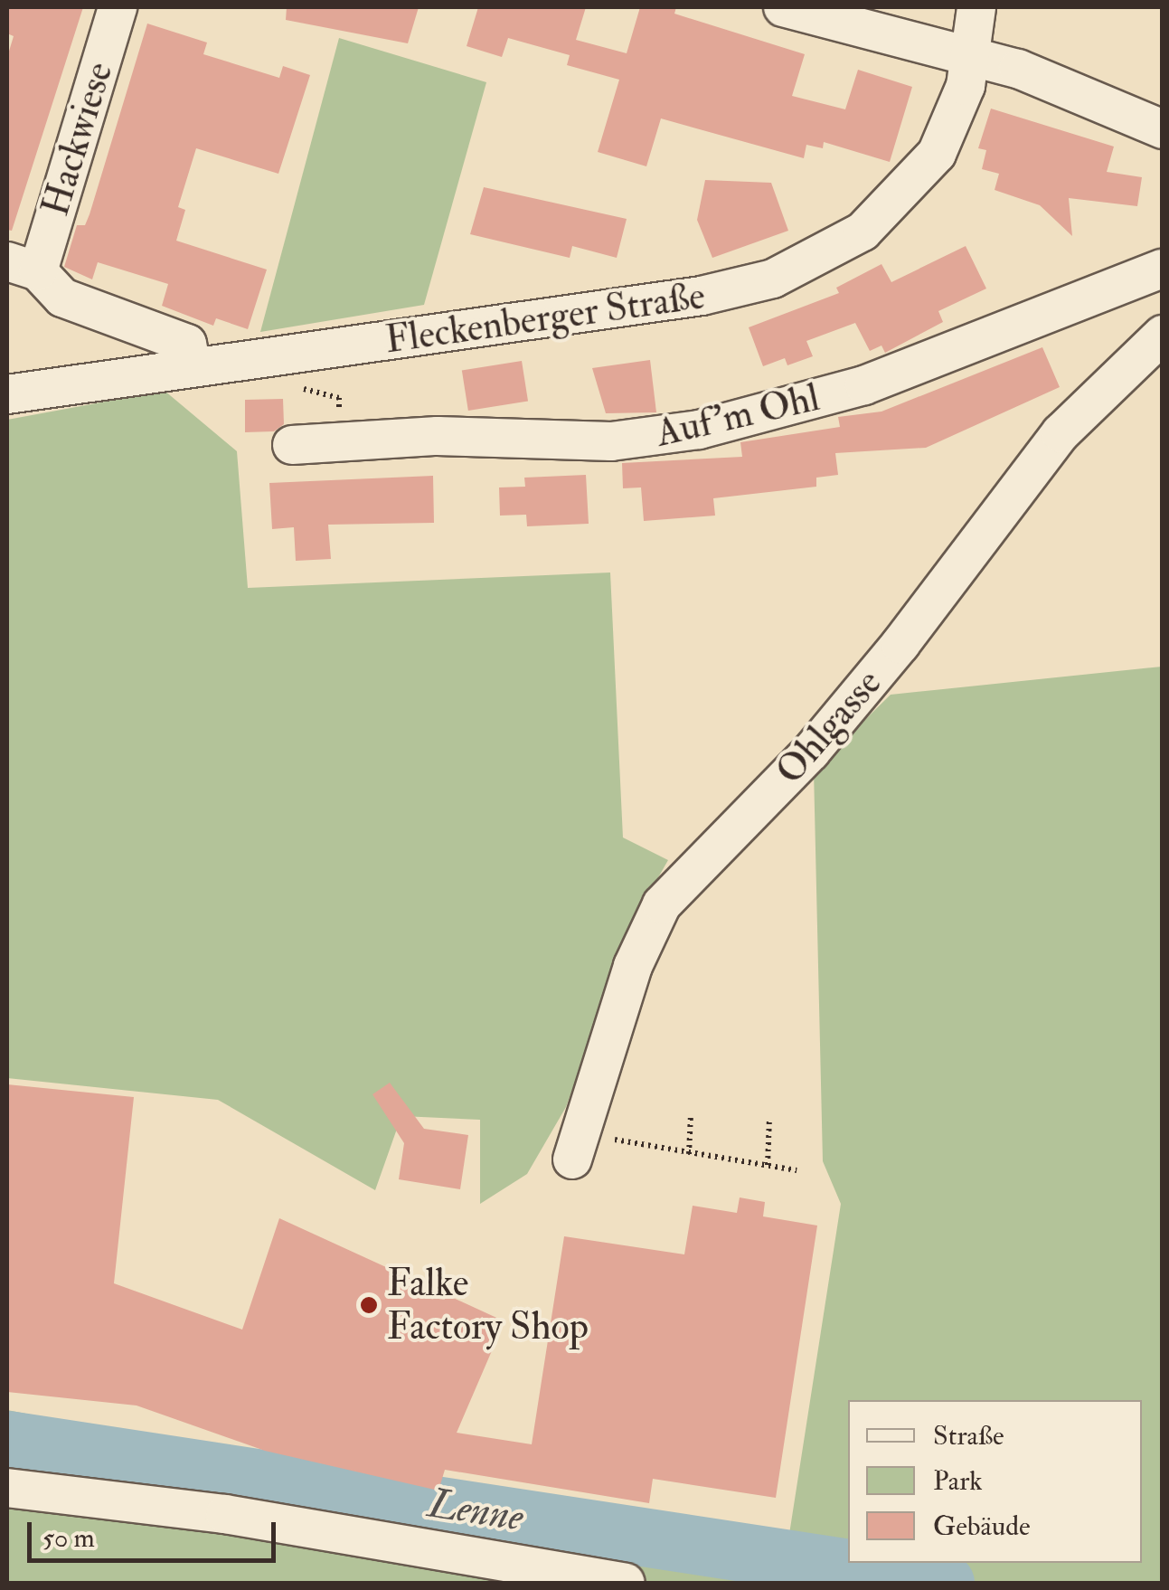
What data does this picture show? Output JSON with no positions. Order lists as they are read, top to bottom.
{
  "streets": {
    "street": [
      "Hackwiese",
      "Fleckenberger Straße",
      "Auf'm Ohl",
      "Ohlgasse"
    ]
  },
  "water": ["Lenne"],
  "places": ["Falke Factory Shop"],
  "legend": ["Straße", "Park", "Gebäude"],
  "scale_bar": "50 m"
}
